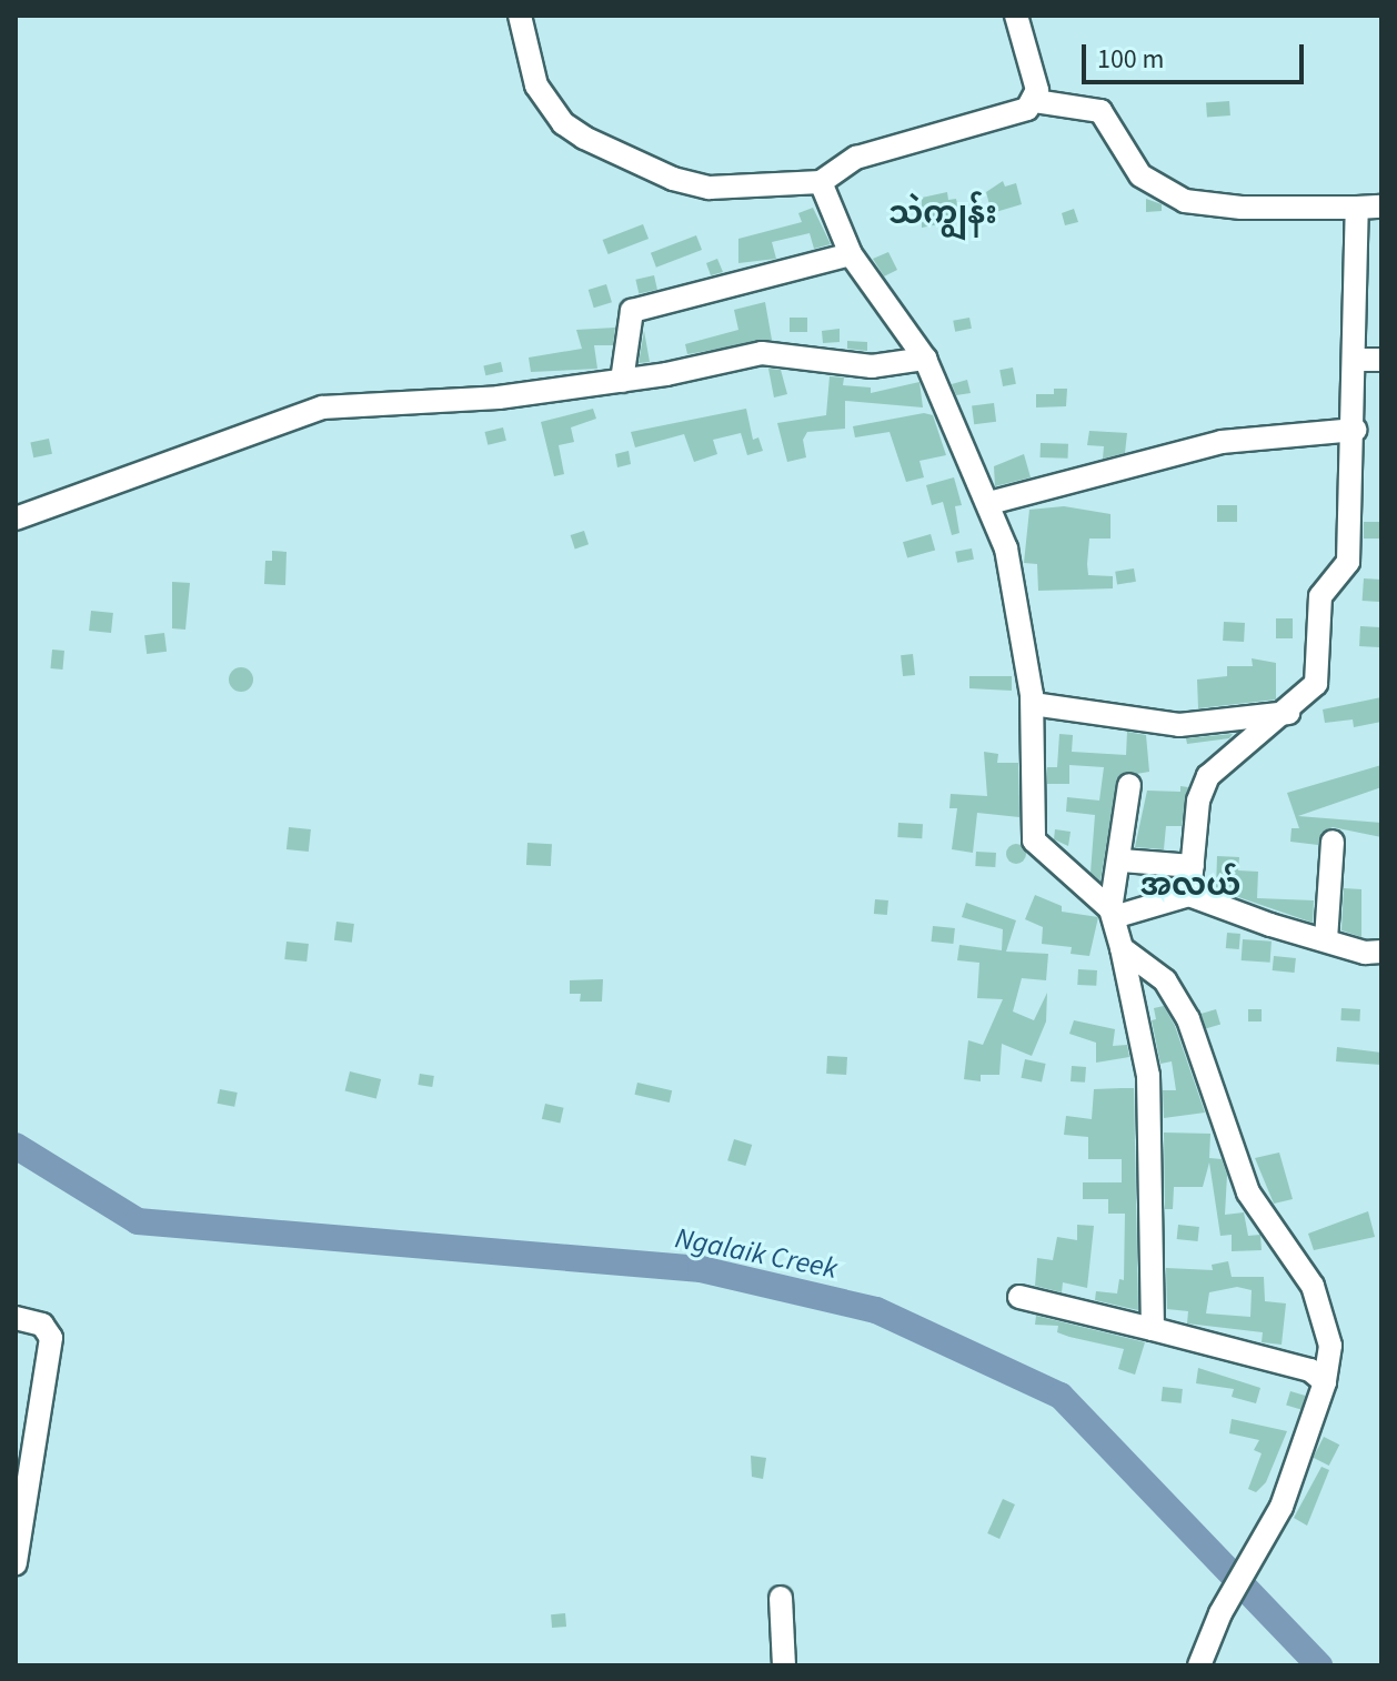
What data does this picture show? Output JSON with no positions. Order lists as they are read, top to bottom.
{
  "districts": ["သဲကျွန်း", "အလယ်"],
  "water": ["Ngalaik Creek"],
  "scale_bar": "100 m"
}
